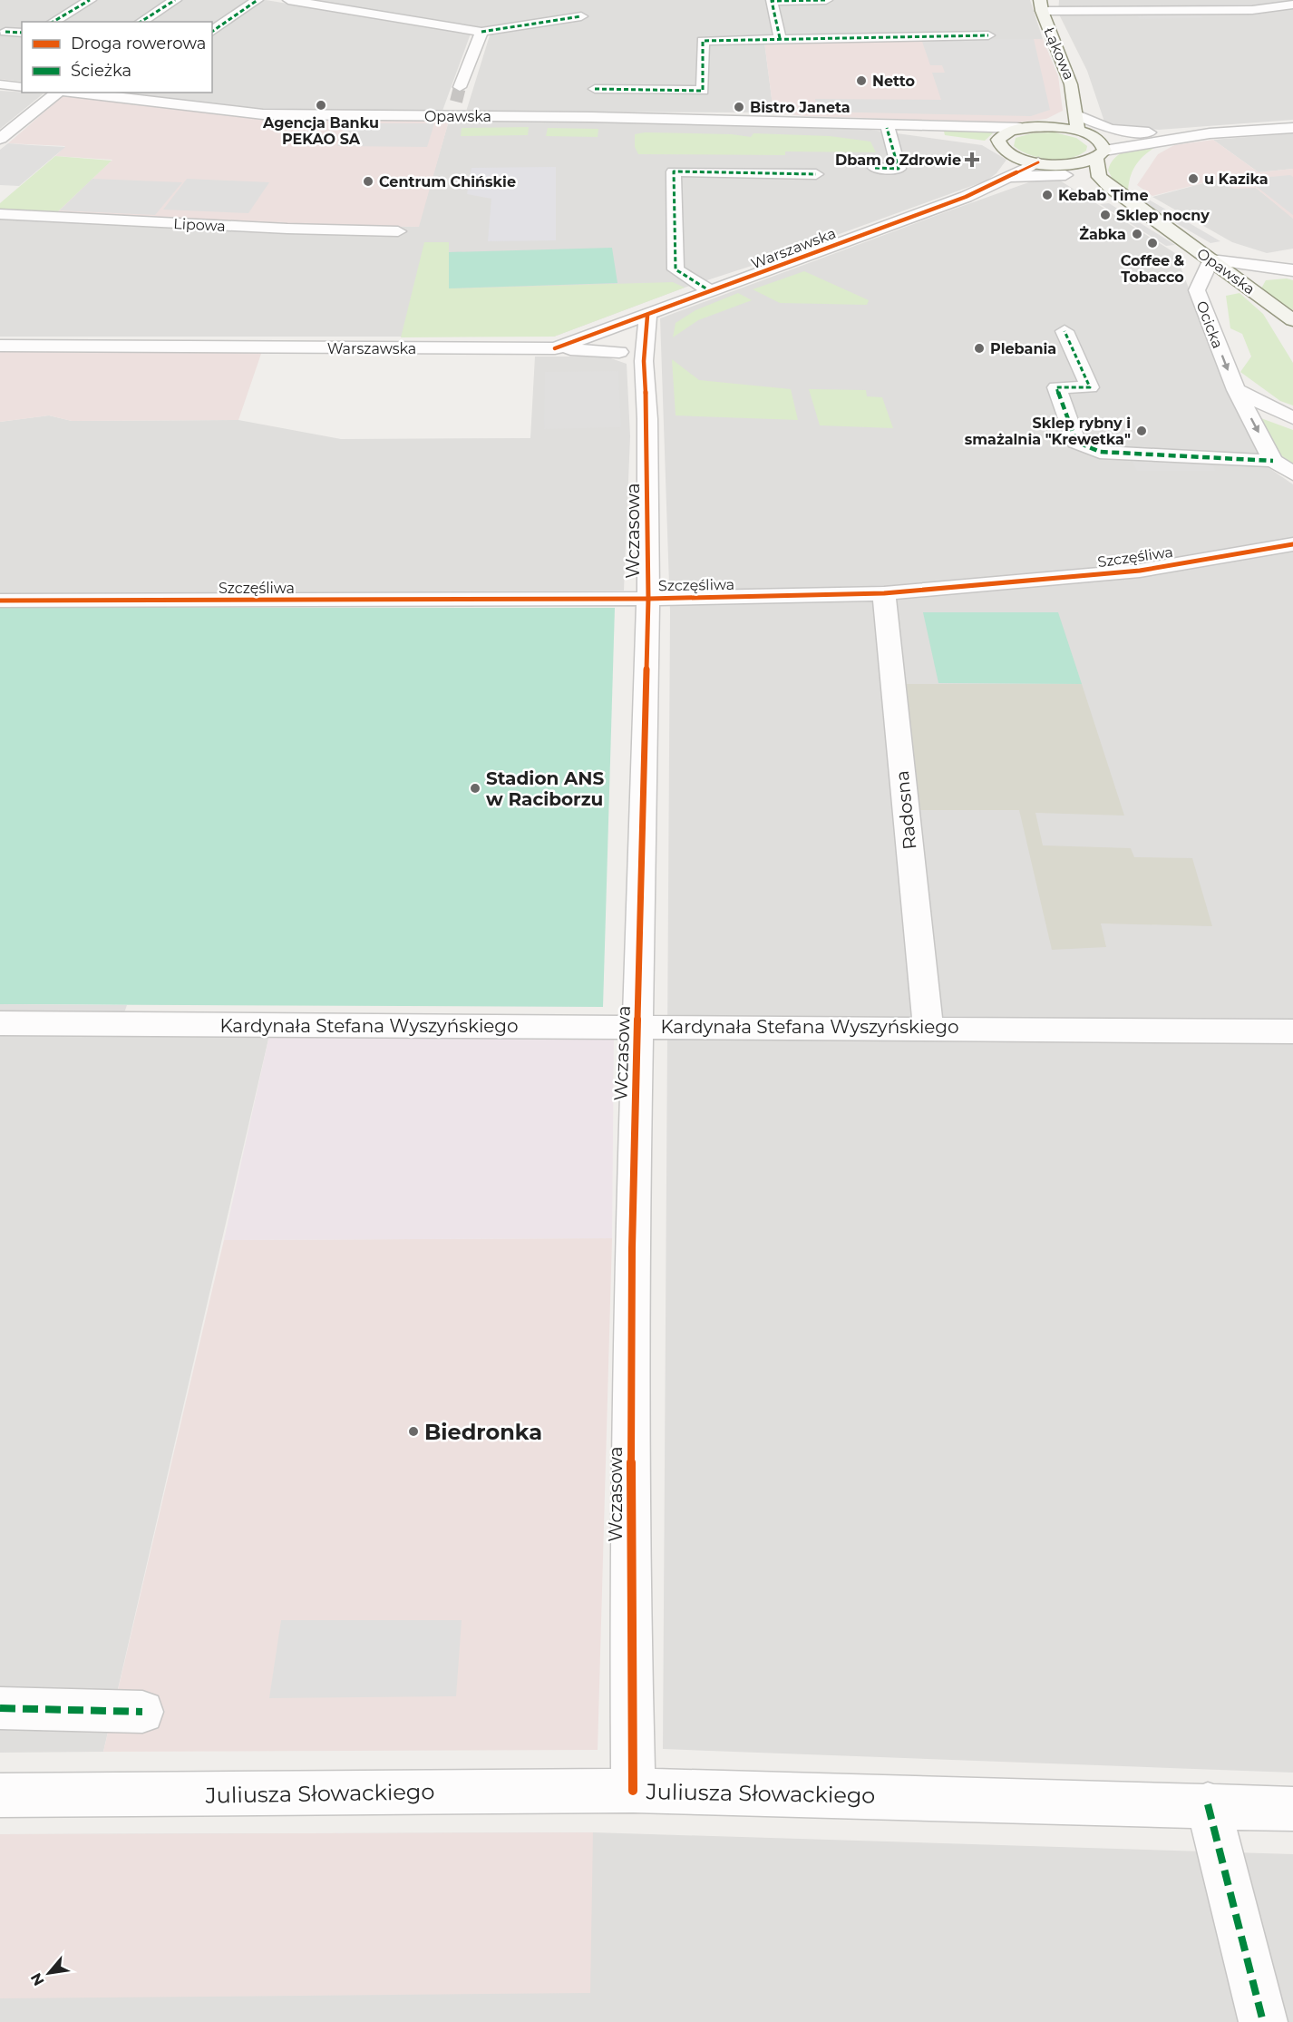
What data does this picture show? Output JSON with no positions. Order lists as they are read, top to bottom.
{
  "streets": {
    "main road": ["Łąkowa", "Opawska"],
    "street": [
      "Lipowa",
      "Warszawska",
      "Ocicka",
      "Wczasowa",
      "Szczęśliwa",
      "Radosna",
      "Kardynała Stefana Wyszyńskiego",
      "Juliusza Słowackiego"
    ]
  },
  "crossings": [
    ["Opawska", "Warszawska"],
    ["Opawska", "Ocicka"],
    ["Warszawska", "Wczasowa"],
    ["Wczasowa", "Szczęśliwa"],
    ["Wczasowa", "Kardynała Stefana Wyszyńskiego"],
    ["Wczasowa", "Juliusza Słowackiego"],
    ["Szczęśliwa", "Radosna"],
    ["Radosna", "Kardynała Stefana Wyszyńskiego"]
  ],
  "one_way": ["Ocicka"],
  "places": {
    "other": [
      "Netto",
      "Agencja Banku PEKAO SA",
      "Bistro Janeta",
      "u Kazika",
      "Centrum Chińskie",
      "Kebab Time",
      "Sklep nocny",
      "Żabka",
      "Coffee & Tobacco",
      "Plebania",
      "Sklep rybny i smażalnia \"Krewetka\"",
      "Stadion ANS w Raciborzu",
      "Biedronka"
    ],
    "health": ["Dbam o Zdrowie"]
  },
  "legend": ["Droga rowerowa", "Ścieżka"],
  "north": "bottom left"
}
